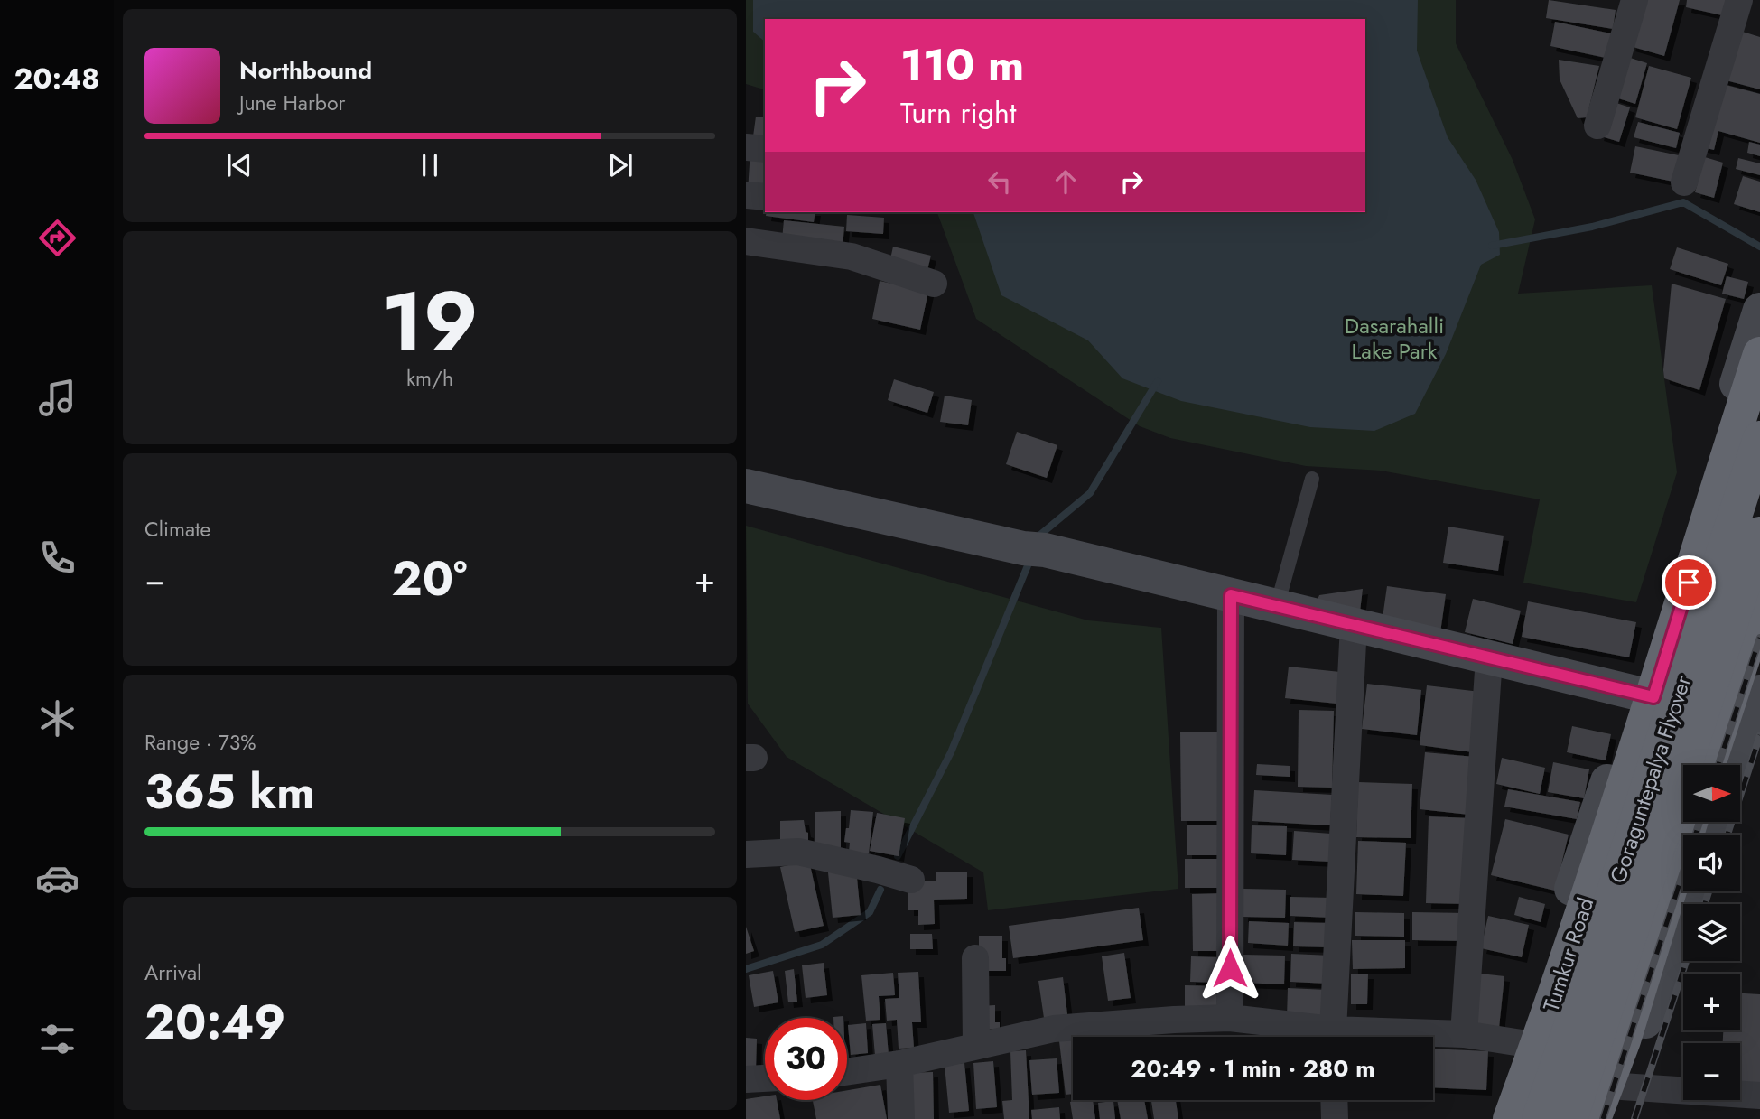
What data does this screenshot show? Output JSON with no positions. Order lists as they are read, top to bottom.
{
  "streets": {
    "highway": ["Goraguntepalya Flyover", "Tumkur Road"]
  },
  "parks": ["Dasarahalli Lake Park"],
  "north": "right",
  "page": {
    "tabs": "20:48",
    "turn": ["110 m", "Turn right"],
    "song": ["Northbound", "June Harbor"],
    "tile": [
      ["19", "km/h"],
      "Climate",
      ["Range · 73%", "365 km"],
      ["Arrival", "20:49"]
    ],
    "heat": ["−", "20°", "+"],
    "map_buttons": ["+", "−"],
    "limit": "30",
    "trip": "20:49 · 1 min · 280 m"
  }
}
